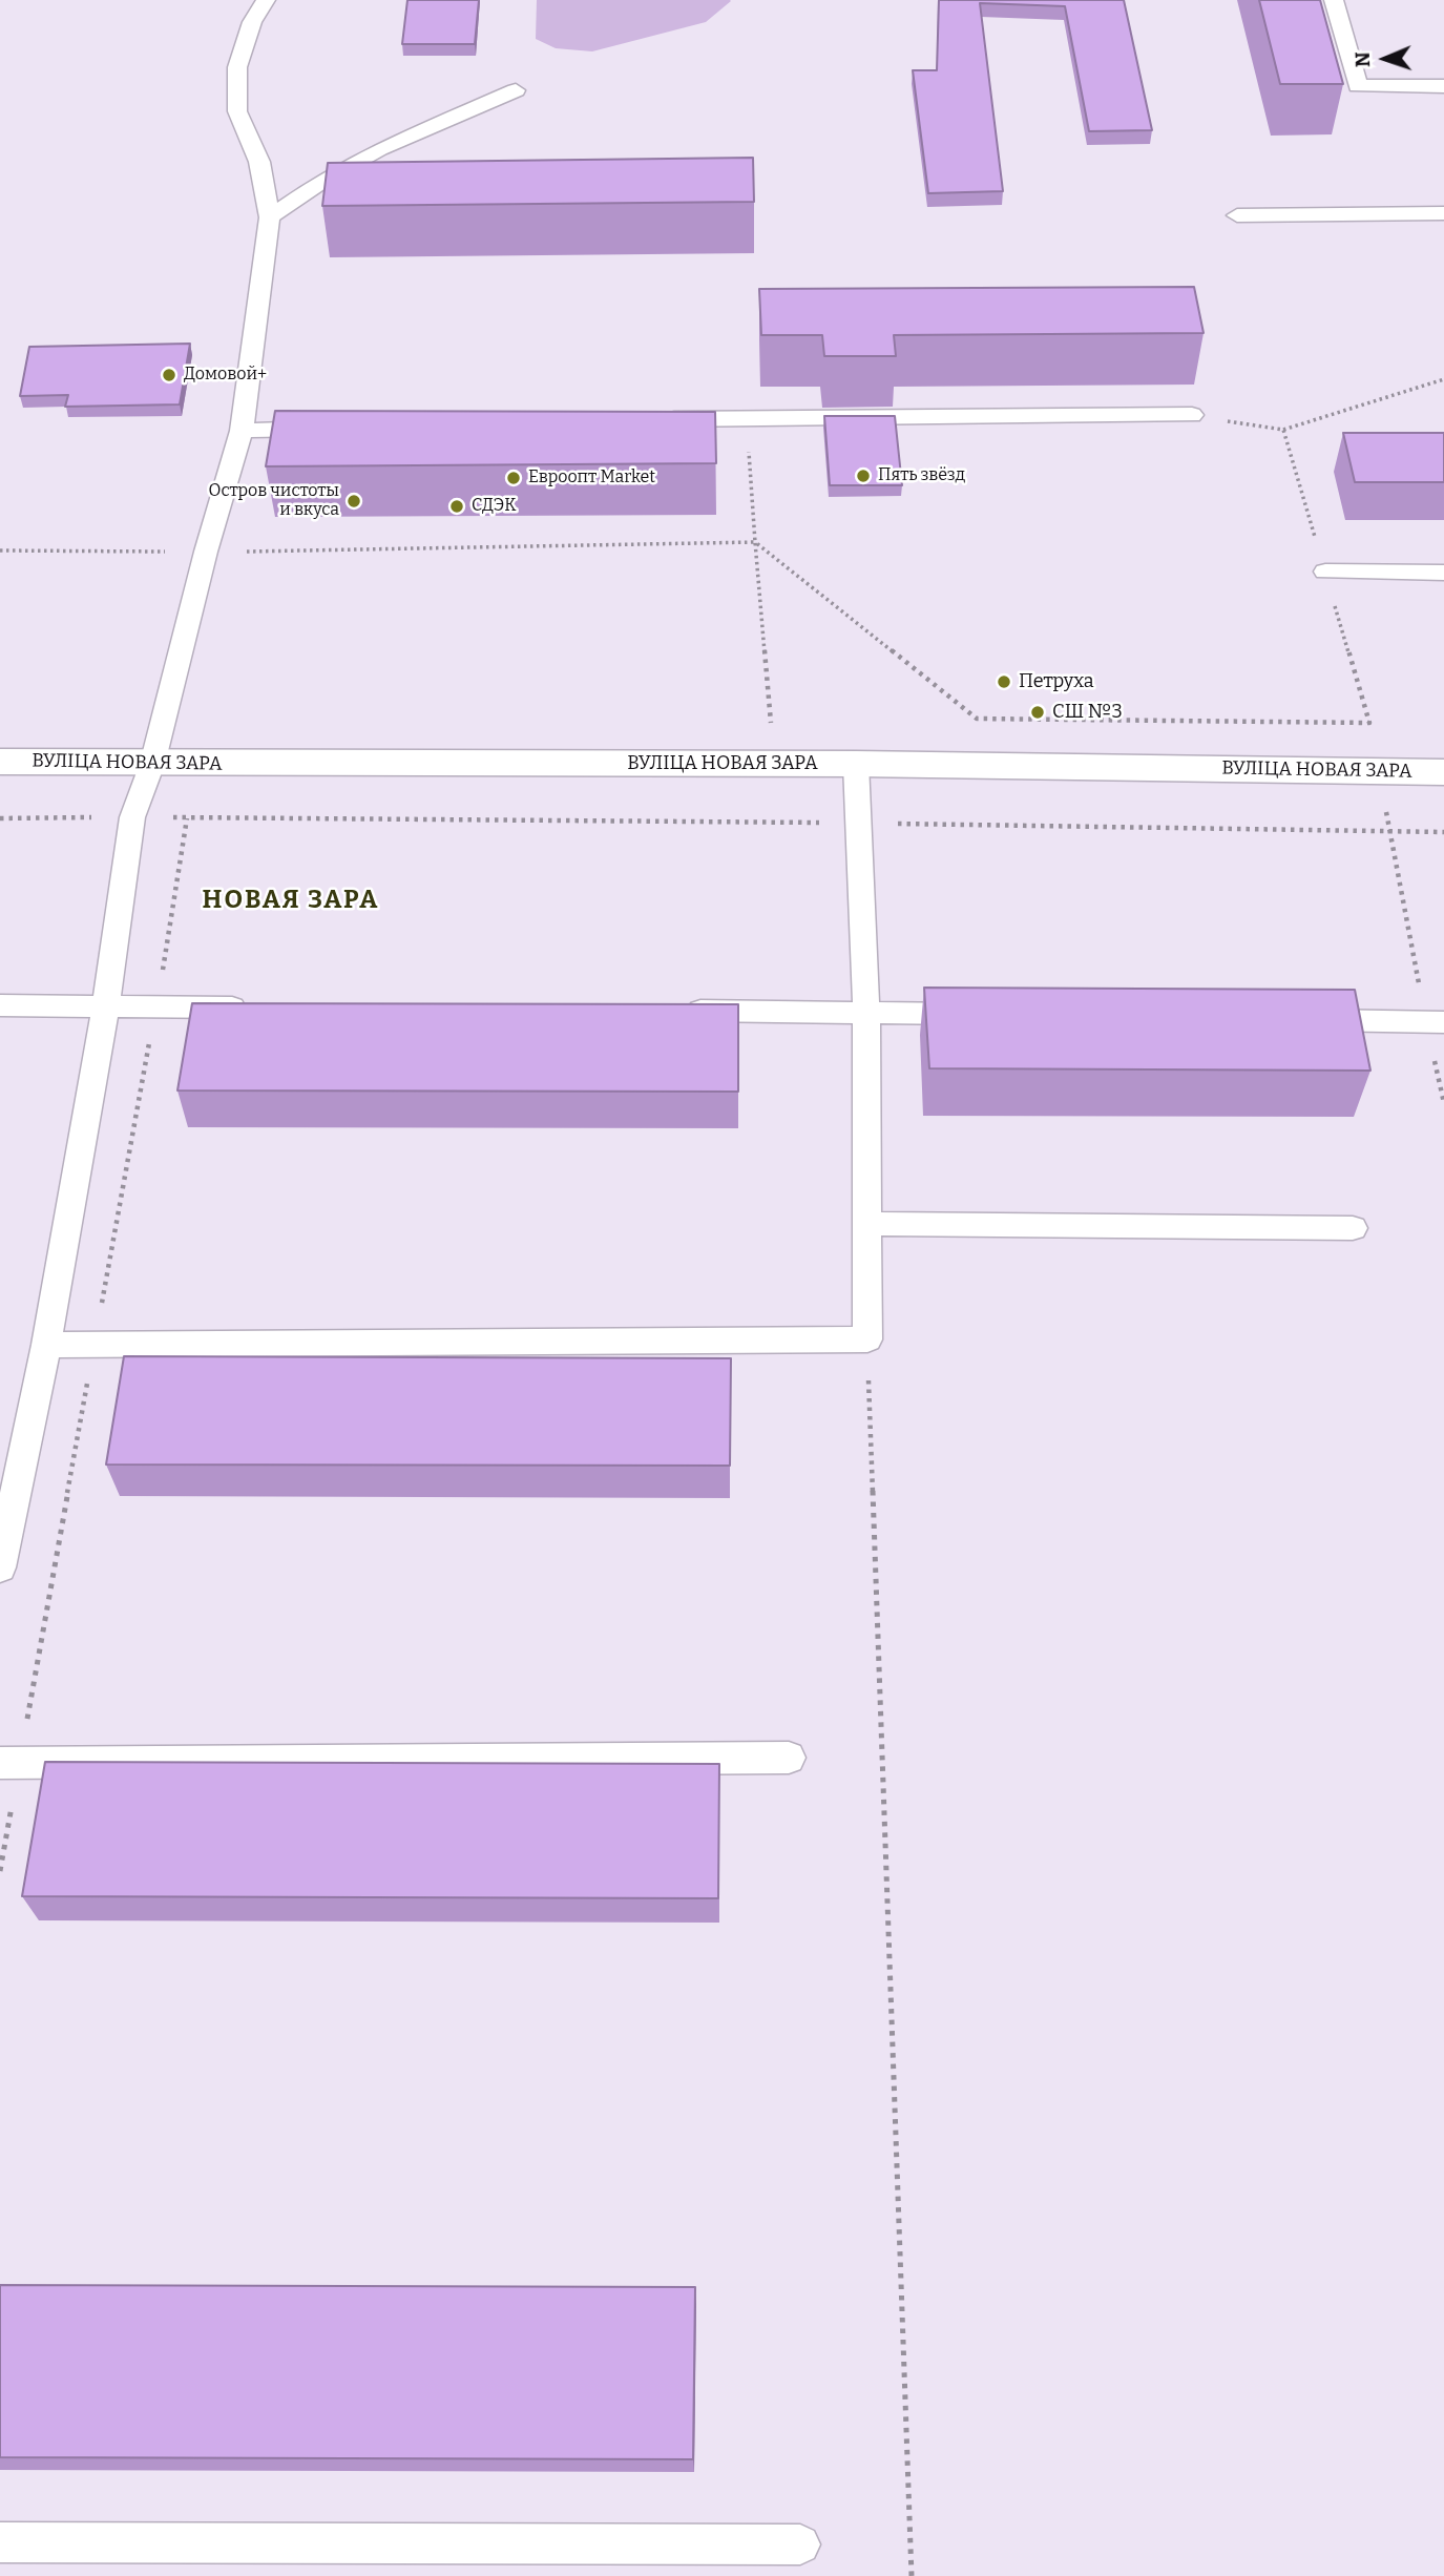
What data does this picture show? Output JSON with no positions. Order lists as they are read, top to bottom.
{
  "streets": {
    "street": ["ВУЛІЦА НОВАЯ ЗАРА"]
  },
  "districts": ["НОВАЯ ЗАРА"],
  "places": [
    "Домовой+",
    "Пять звёзд",
    "Евроопт Market",
    "Остров чистоты и вкуса",
    "СДЭК",
    "Петруха",
    "СШ №3"
  ],
  "north": "left"
}
